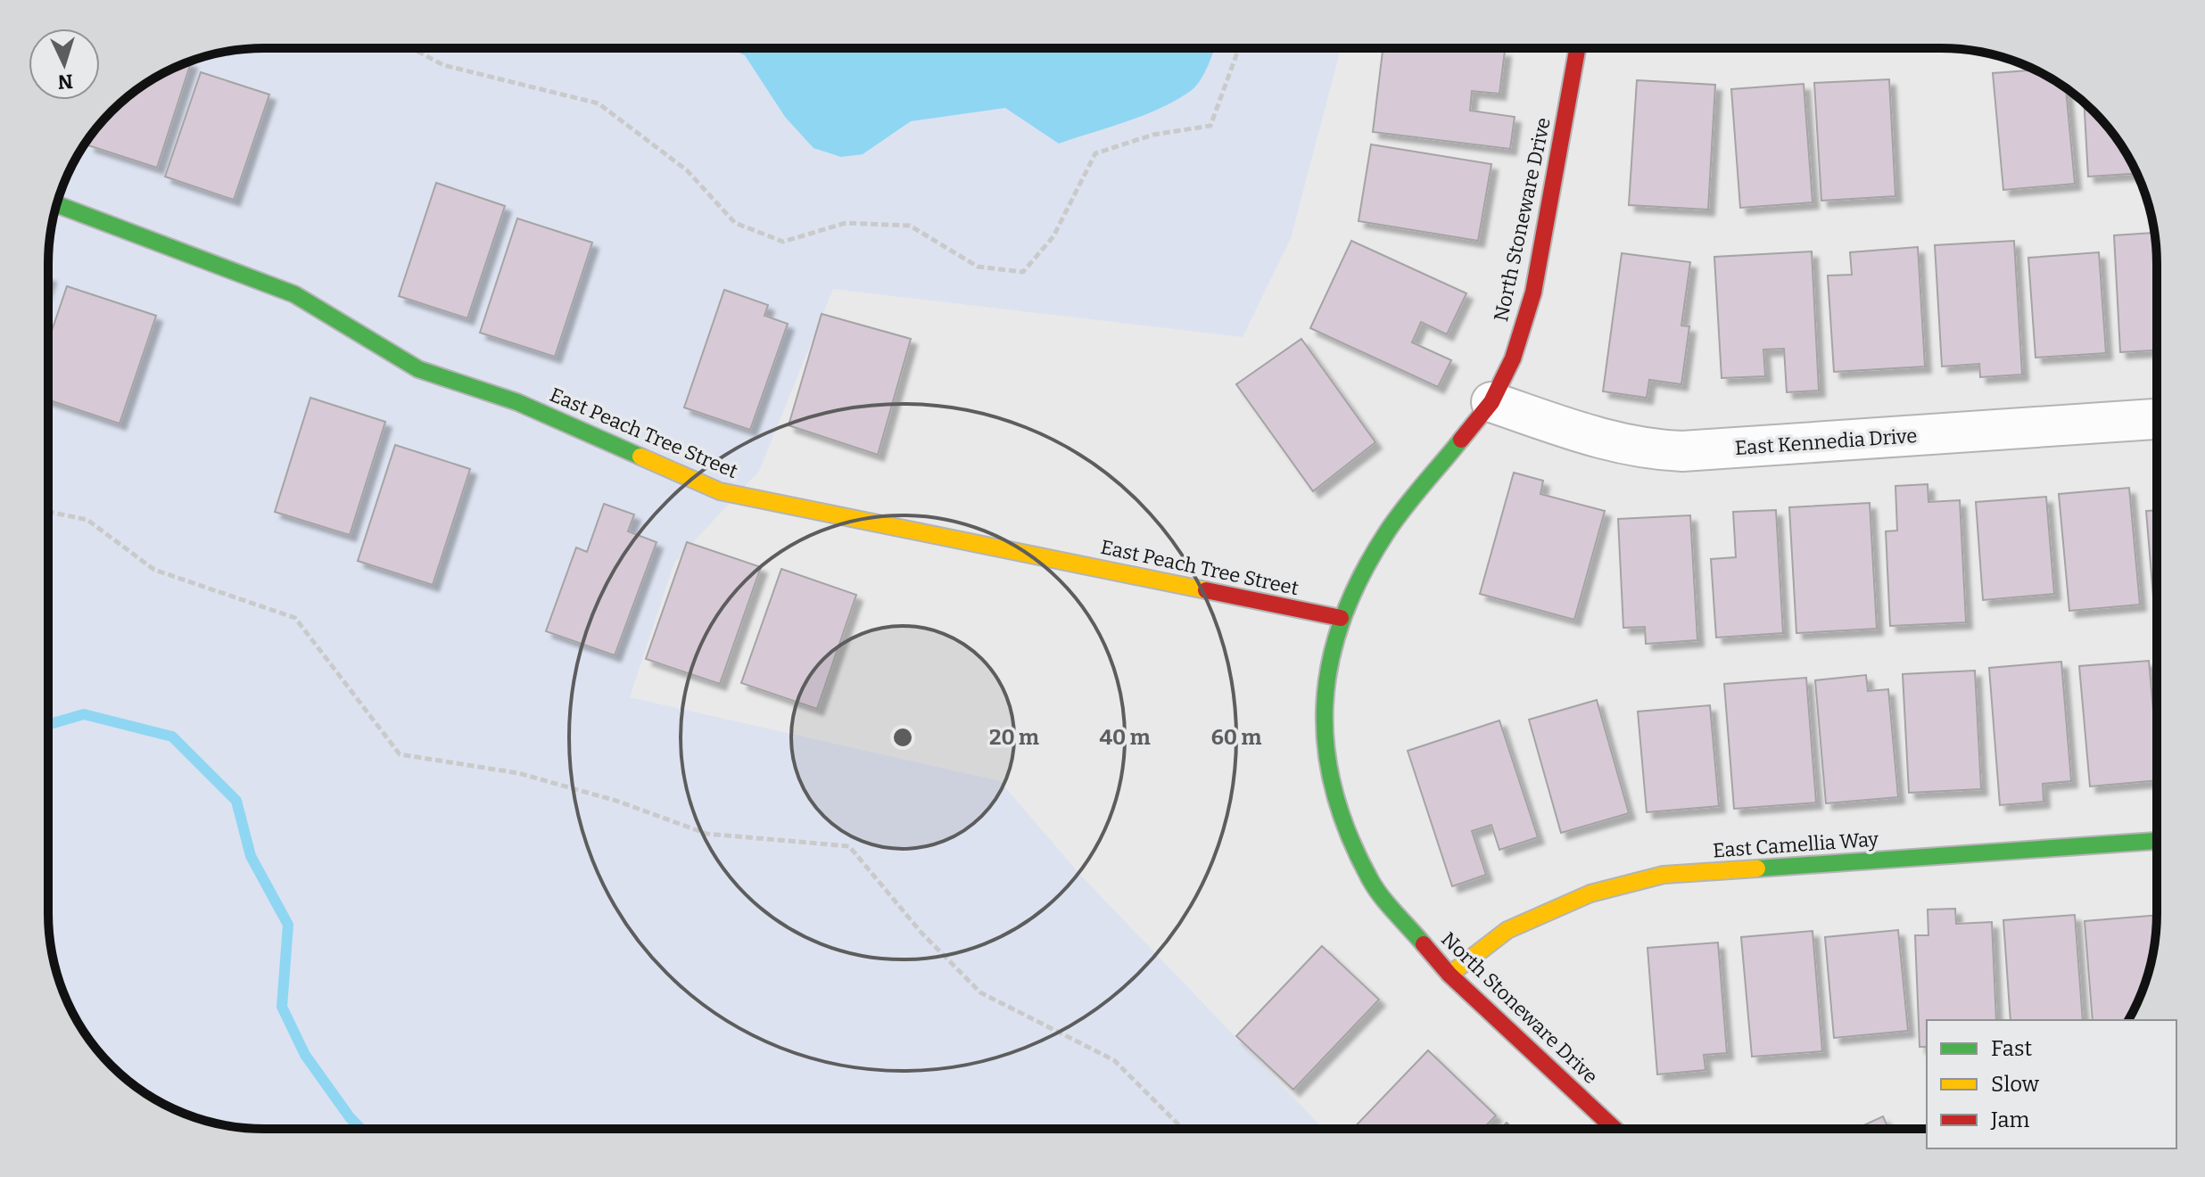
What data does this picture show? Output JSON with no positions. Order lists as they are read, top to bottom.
{
  "streets": {
    "street": [
      "North Stoneware Drive",
      "East Peach Tree Street",
      "East Kennedia Drive",
      "East Camellia Way"
    ]
  },
  "crossings": [
    ["North Stoneware Drive", "East Peach Tree Street"],
    ["North Stoneware Drive", "East Kennedia Drive"],
    ["North Stoneware Drive", "East Camellia Way"]
  ],
  "legend": ["Fast", "Slow", "Jam"],
  "north": "bottom",
  "rings": ["20 m", "40 m", "60 m"]
}
